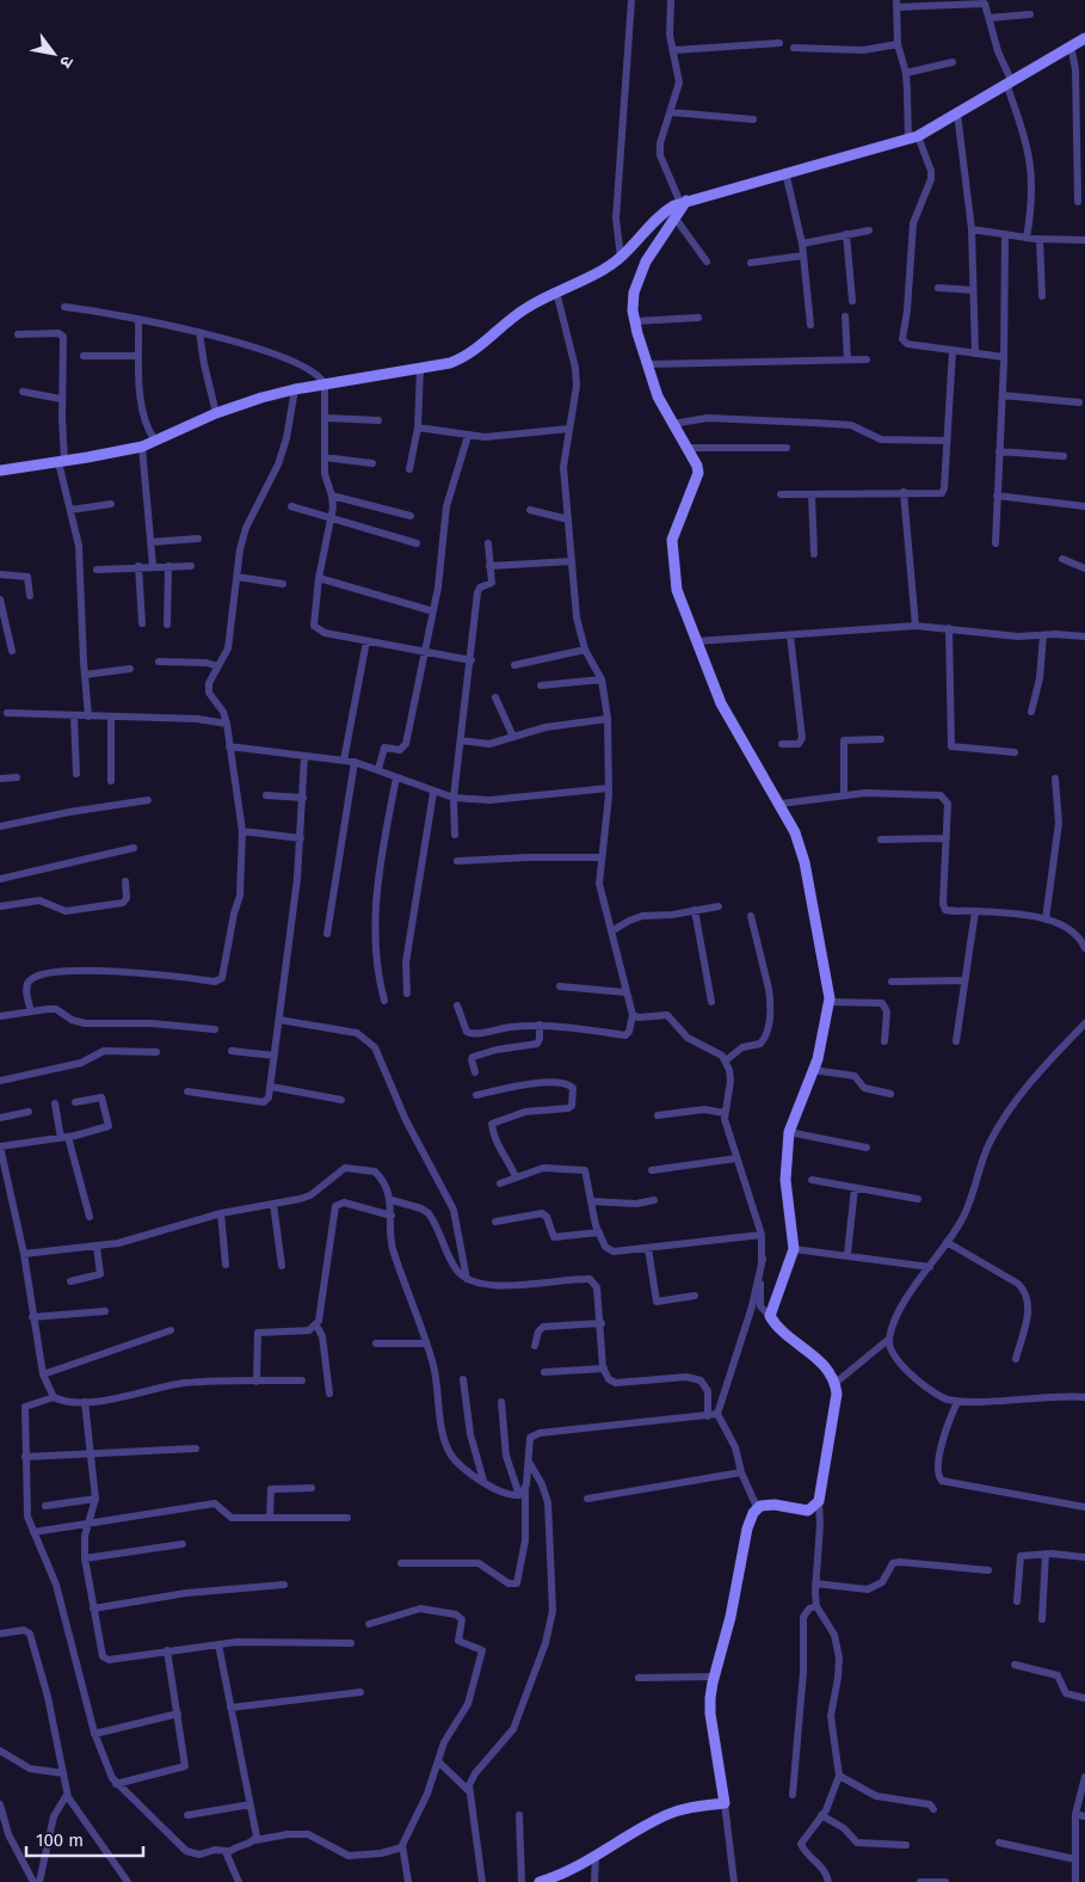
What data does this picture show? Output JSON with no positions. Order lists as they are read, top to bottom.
{
  "scale_bar": "100 m",
  "north": "bottom right"
}
